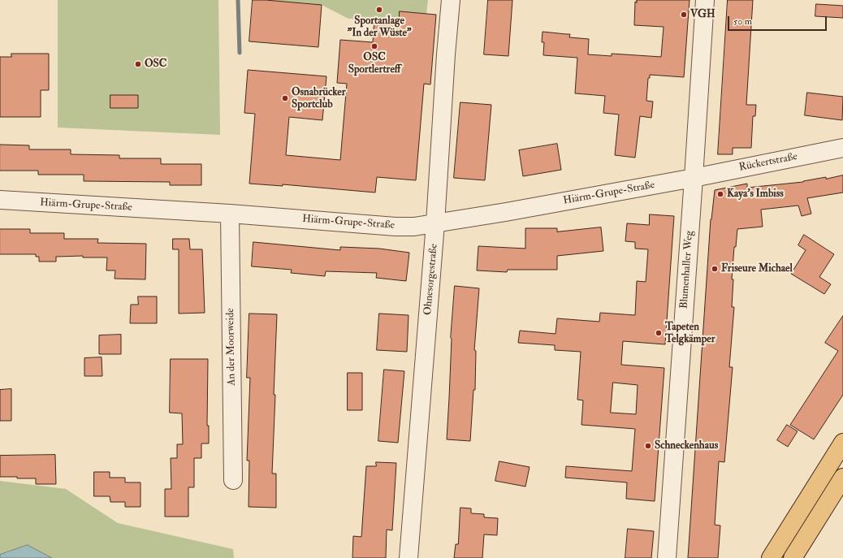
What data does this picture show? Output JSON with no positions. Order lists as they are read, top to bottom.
{
  "streets": {
    "street": [
      "Rückertstraße",
      "Hiärm-Grupe-Straße",
      "Blumenhaller Weg",
      "Ohnesorgestraße",
      "An der Moorweide"
    ]
  },
  "crossings": [
    ["Rückertstraße", "Hiärm-Grupe-Straße"],
    ["Rückertstraße", "Blumenhaller Weg"],
    ["Hiärm-Grupe-Straße", "Blumenhaller Weg"],
    ["Hiärm-Grupe-Straße", "Ohnesorgestraße"],
    ["Hiärm-Grupe-Straße", "An der Moorweide"]
  ],
  "places": [
    "Sportanlage \"In der Wüste\"",
    "VGH",
    "OSC Sportlertreff",
    "OSC",
    "Osnabrücker Sportclub",
    "Kaya's Imbiss",
    "Friseure Michael",
    "Tapeten Telgkämper",
    "Schneckenhaus"
  ],
  "scale_bar": "50 m"
}
